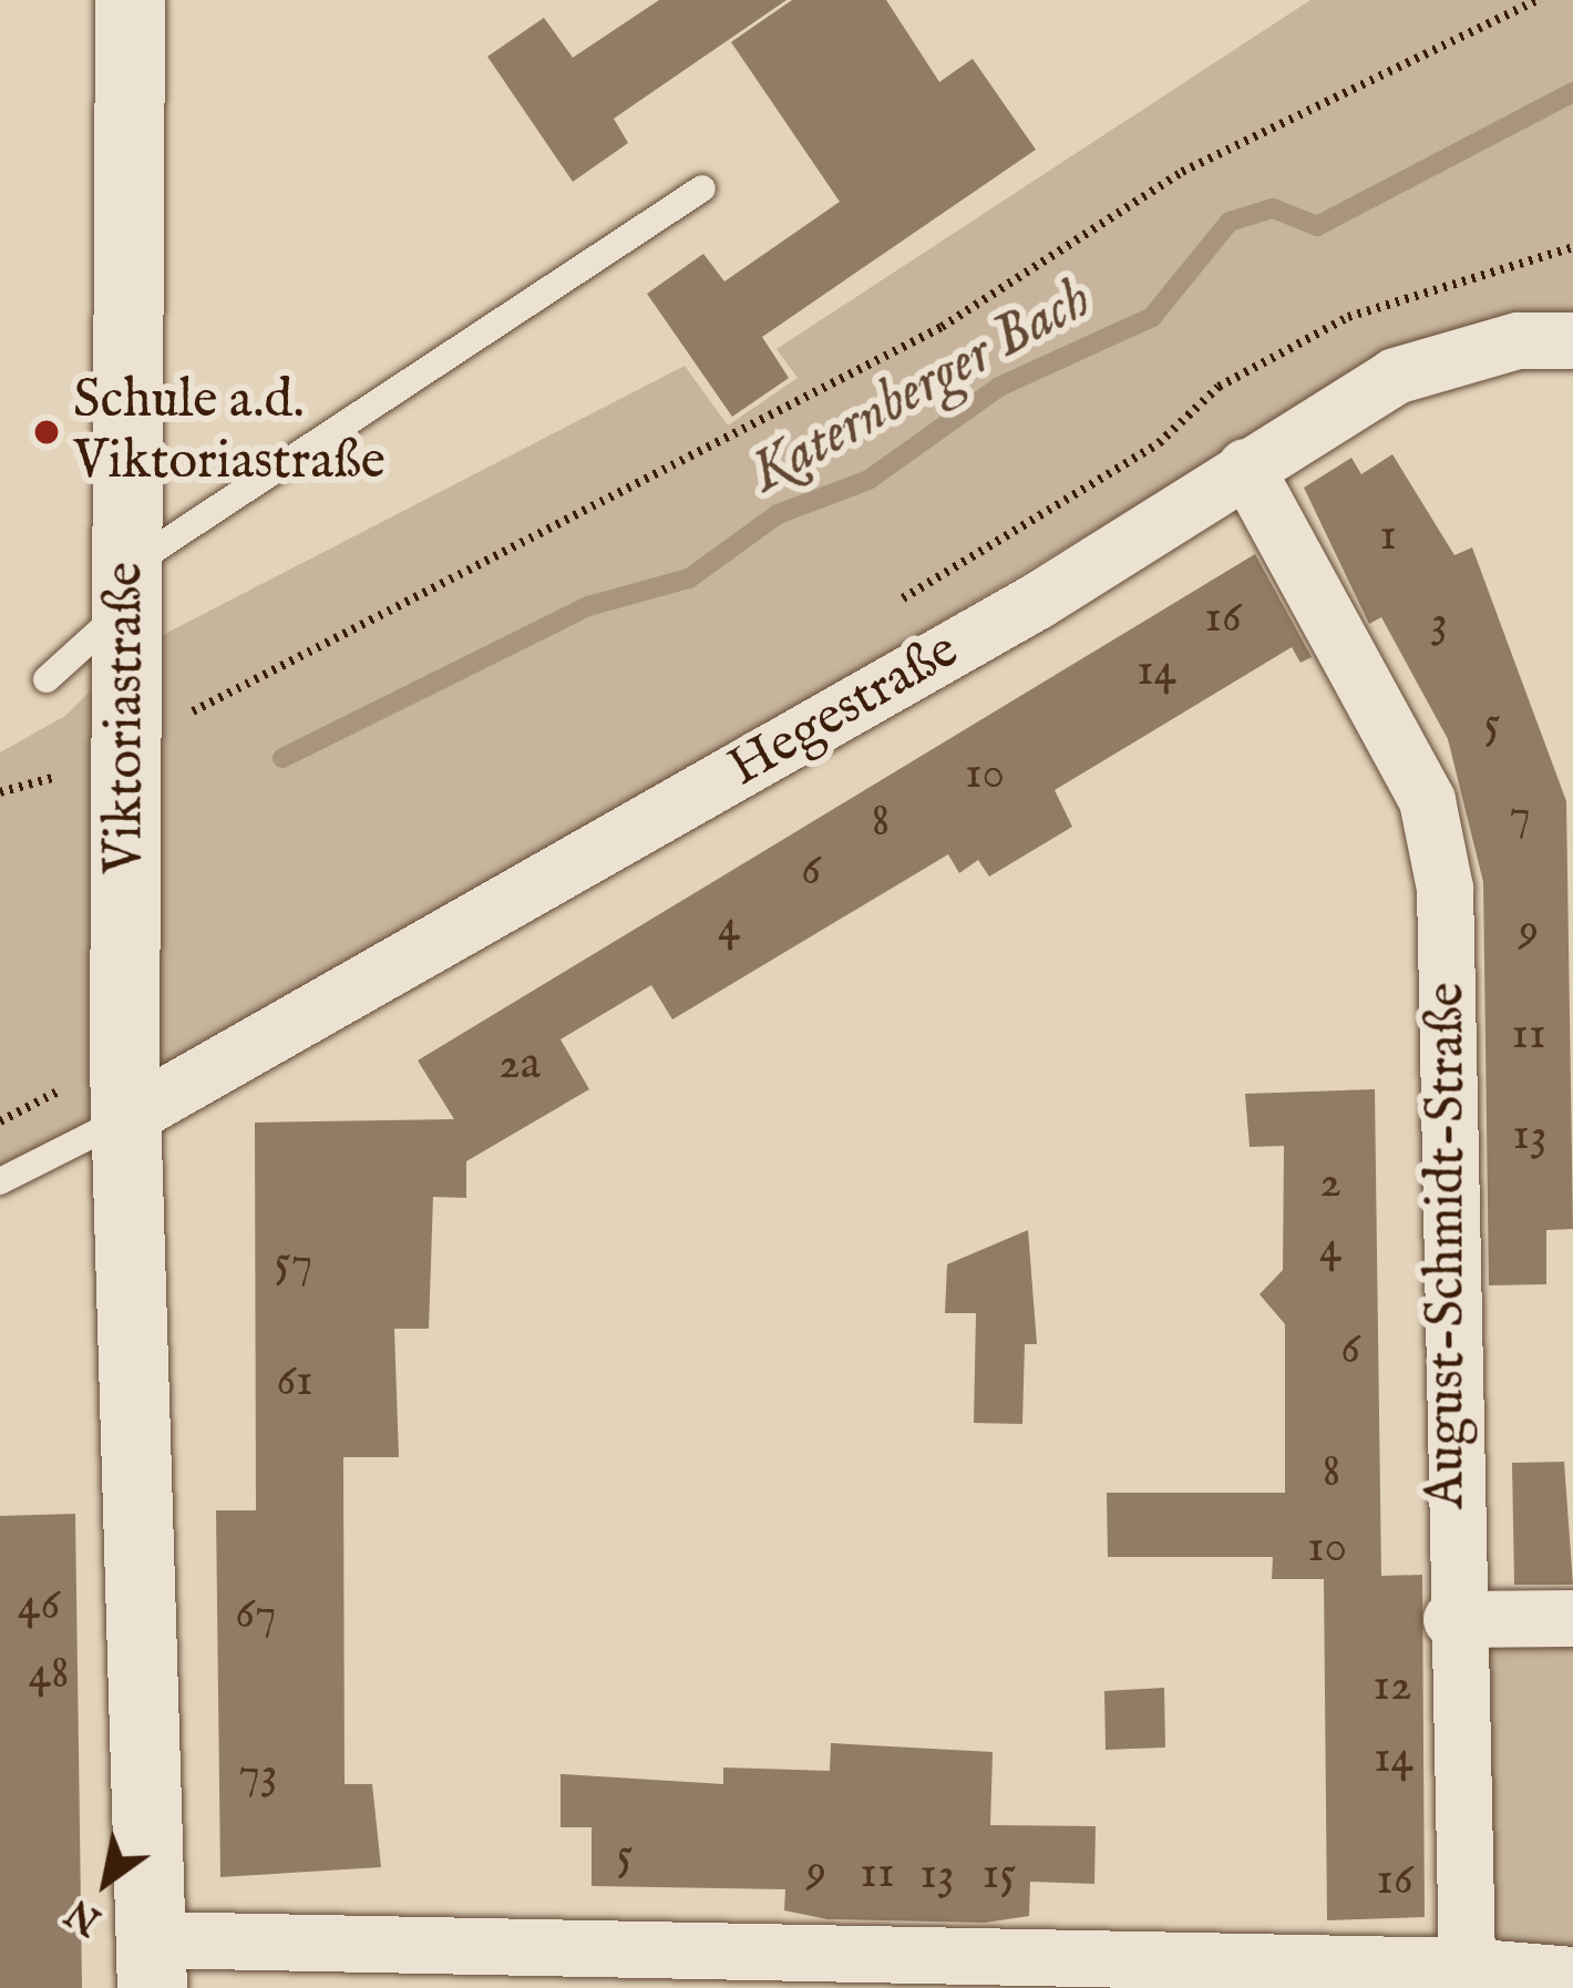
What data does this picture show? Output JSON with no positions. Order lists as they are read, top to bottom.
{
  "streets": {
    "street": ["Hegestraße", "Viktoriastraße", "August-Schmidt-Straße"]
  },
  "crossings": [
    ["Hegestraße", "Viktoriastraße"],
    ["Hegestraße", "August-Schmidt-Straße"]
  ],
  "water": ["Katernberger Bach"],
  "places": ["Schule a.d. Viktoriastraße"],
  "house_numbers": [
    "1",
    "16",
    "3",
    "14",
    "5",
    "10",
    "7",
    "8",
    "6",
    "4",
    "9",
    "11",
    "2a",
    "13",
    "2",
    "4",
    "57",
    "6",
    "61",
    "8",
    "10",
    "46",
    "67",
    "48",
    "12",
    "14",
    "73",
    "5",
    "9",
    "11",
    "13",
    "15",
    "16"
  ],
  "north": "bottom left"
}
